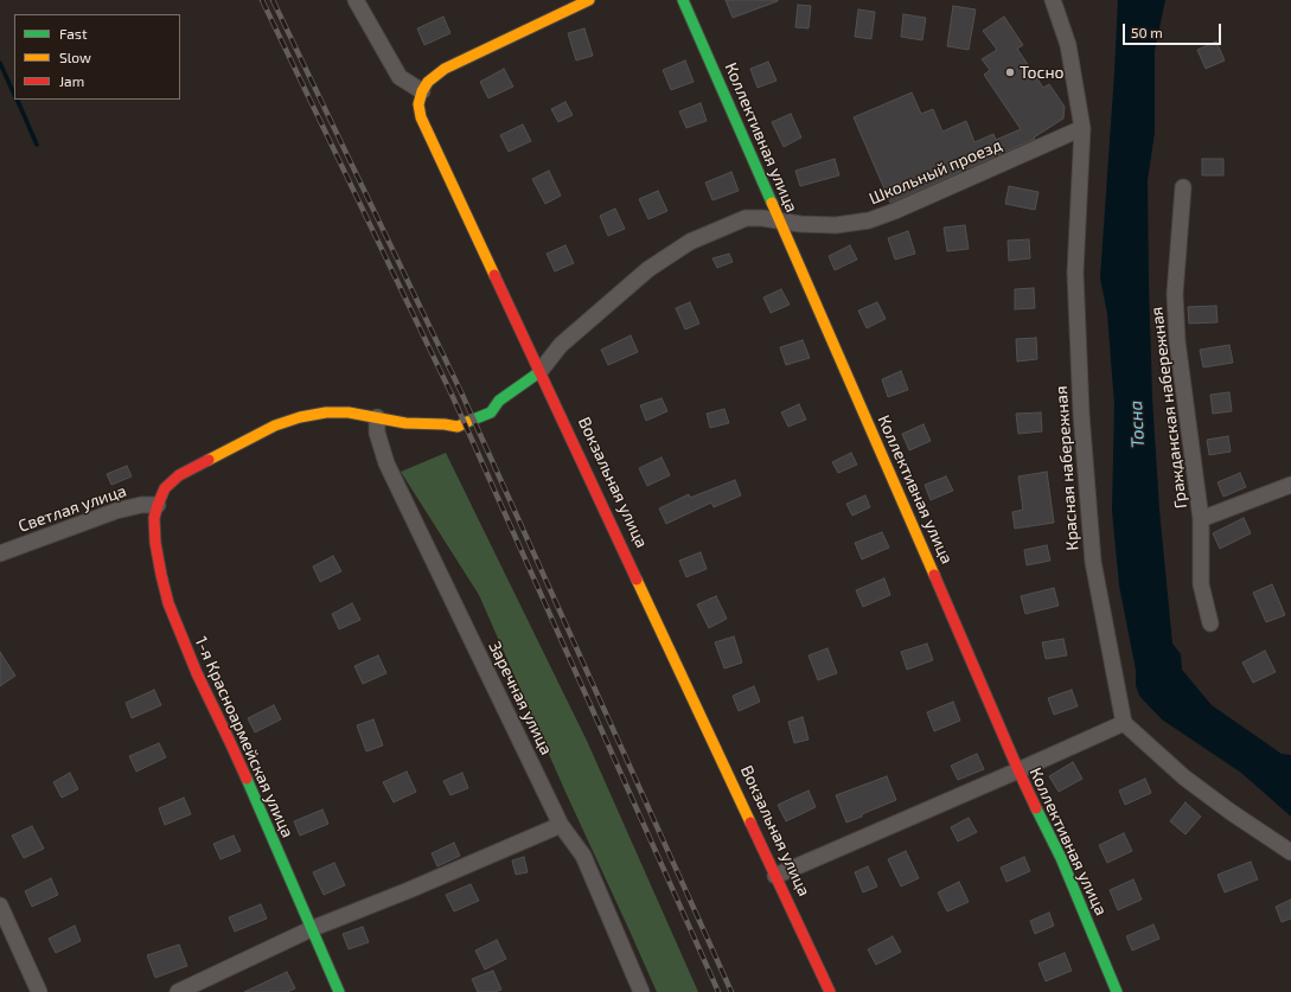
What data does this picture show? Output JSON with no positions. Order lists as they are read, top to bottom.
{
  "streets": {
    "street": [
      "Коллективная улица",
      "Школьный проезд",
      "Гражданская набережная",
      "Красная набережная",
      "Вокзальная улица",
      "Светлая улица",
      "Заречная улица",
      "1-я Красноармейская улица"
    ]
  },
  "crossings": [
    ["Коллективная улица", "Школьный проезд"],
    ["Школьный проезд", "Красная набережная"],
    ["Школьный проезд", "Вокзальная улица"],
    ["Светлая улица", "1-я Красноармейская улица"],
    ["Заречная улица", "1-я Красноармейская улица"]
  ],
  "water": ["Тосна"],
  "places": ["Тосно"],
  "legend": ["Fast", "Slow", "Jam"],
  "scale_bar": "50 m"
}
